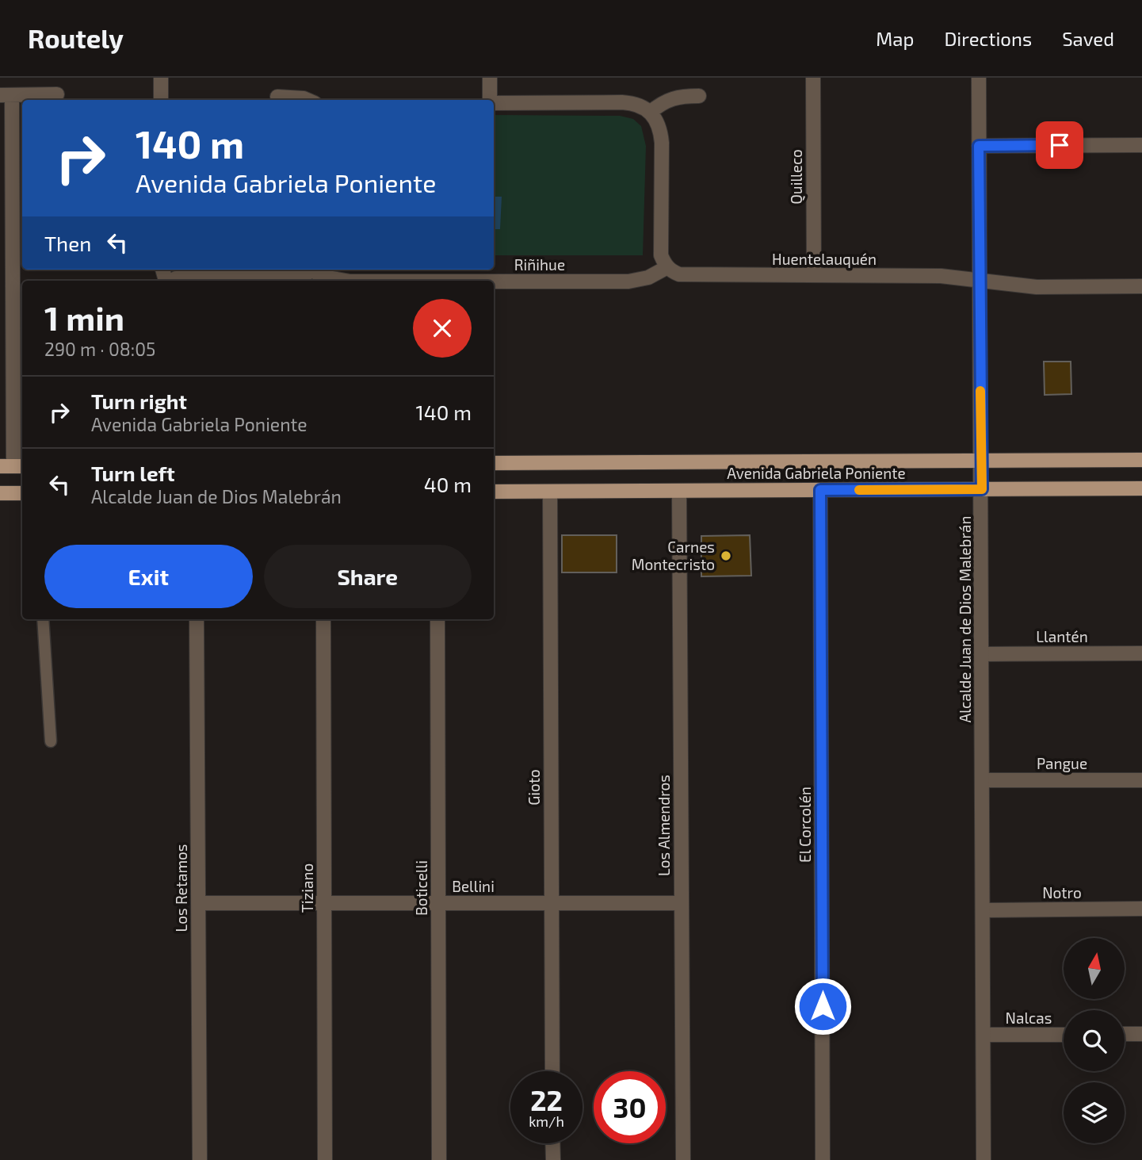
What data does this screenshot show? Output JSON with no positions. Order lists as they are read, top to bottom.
{
  "streets": {
    "main road": ["Avenida Gabriela Poniente"],
    "street": [
      "Quilleco",
      "Huentelauquén",
      "Riñihue",
      "Alcalde Juan de Dios Malebrán",
      "Llantén",
      "Pangue",
      "Gioto",
      "El Corcolén",
      "Los Almendros",
      "Bellini",
      "Los Retamos",
      "Tiziano",
      "Boticelli",
      "Notro",
      "Nalcas"
    ]
  },
  "crossings": [
    ["Quilleco", "Huentelauquén"],
    ["Huentelauquén", "Riñihue"],
    ["Huentelauquén", "Alcalde Juan de Dios Malebrán"],
    ["Avenida Gabriela Poniente", "Alcalde Juan de Dios Malebrán"],
    ["Avenida Gabriela Poniente", "Gioto"],
    ["Avenida Gabriela Poniente", "El Corcolén"],
    ["Avenida Gabriela Poniente", "Los Almendros"],
    ["Alcalde Juan de Dios Malebrán", "Llantén"],
    ["Alcalde Juan de Dios Malebrán", "Pangue"],
    ["Alcalde Juan de Dios Malebrán", "Notro"],
    ["Alcalde Juan de Dios Malebrán", "Nalcas"],
    ["Gioto", "Bellini"],
    ["Los Almendros", "Bellini"],
    ["Bellini", "Los Retamos"],
    ["Bellini", "Tiziano"],
    ["Bellini", "Boticelli"]
  ],
  "places": ["Carnes Montecristo"],
  "north": "top",
  "page": {
    "header": "Routely",
    "nav": ["Map", "Directions", "Saved"],
    "turn": ["140 m", "Avenida Gabriela Poniente"],
    "then": "Then",
    "heading": ["1 min", "290 m · 08:05"],
    "list": [
      {
        "name": "Turn right",
        "note": "Avenida Gabriela Poniente",
        "value": "140 m"
      },
      {
        "name": "Turn left",
        "note": "Alcalde Juan de Dios Malebrán",
        "value": "40 m"
      }
    ],
    "buttons": ["Exit", "Share"],
    "speed": "22 km/h",
    "limit": "30"
  }
}
